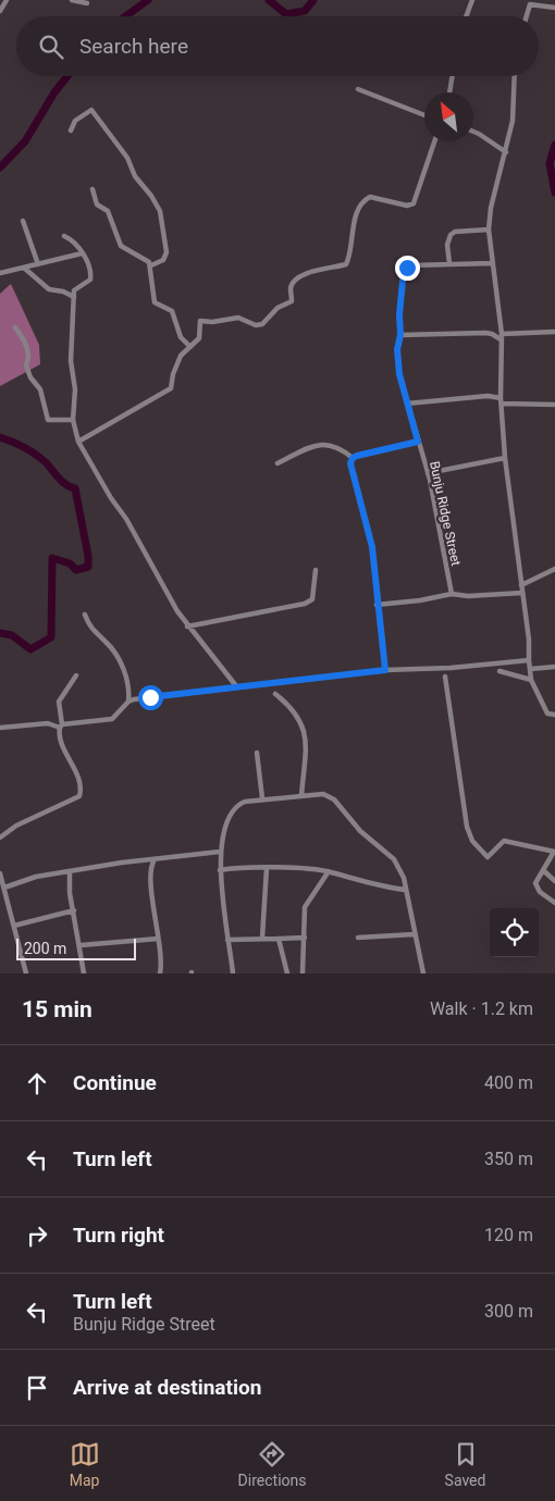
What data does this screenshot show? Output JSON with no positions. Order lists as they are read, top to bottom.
{
  "streets": {
    "street": ["Bunju Ridge Street"]
  },
  "scale_bar": "200 m",
  "north": "top left",
  "page": {
    "search": "Search here",
    "scale": "200 m",
    "heading": ["15 min", "Walk · 1.2 km"],
    "list": [
      ["Continue", "400 m"],
      ["Turn left", "350 m"],
      ["Turn right", "120 m"],
      ["Turn left", "Bunju Ridge Street", "300 m"],
      "Arrive at destination"
    ],
    "nav": ["Map", "Directions", "Saved"]
  }
}
